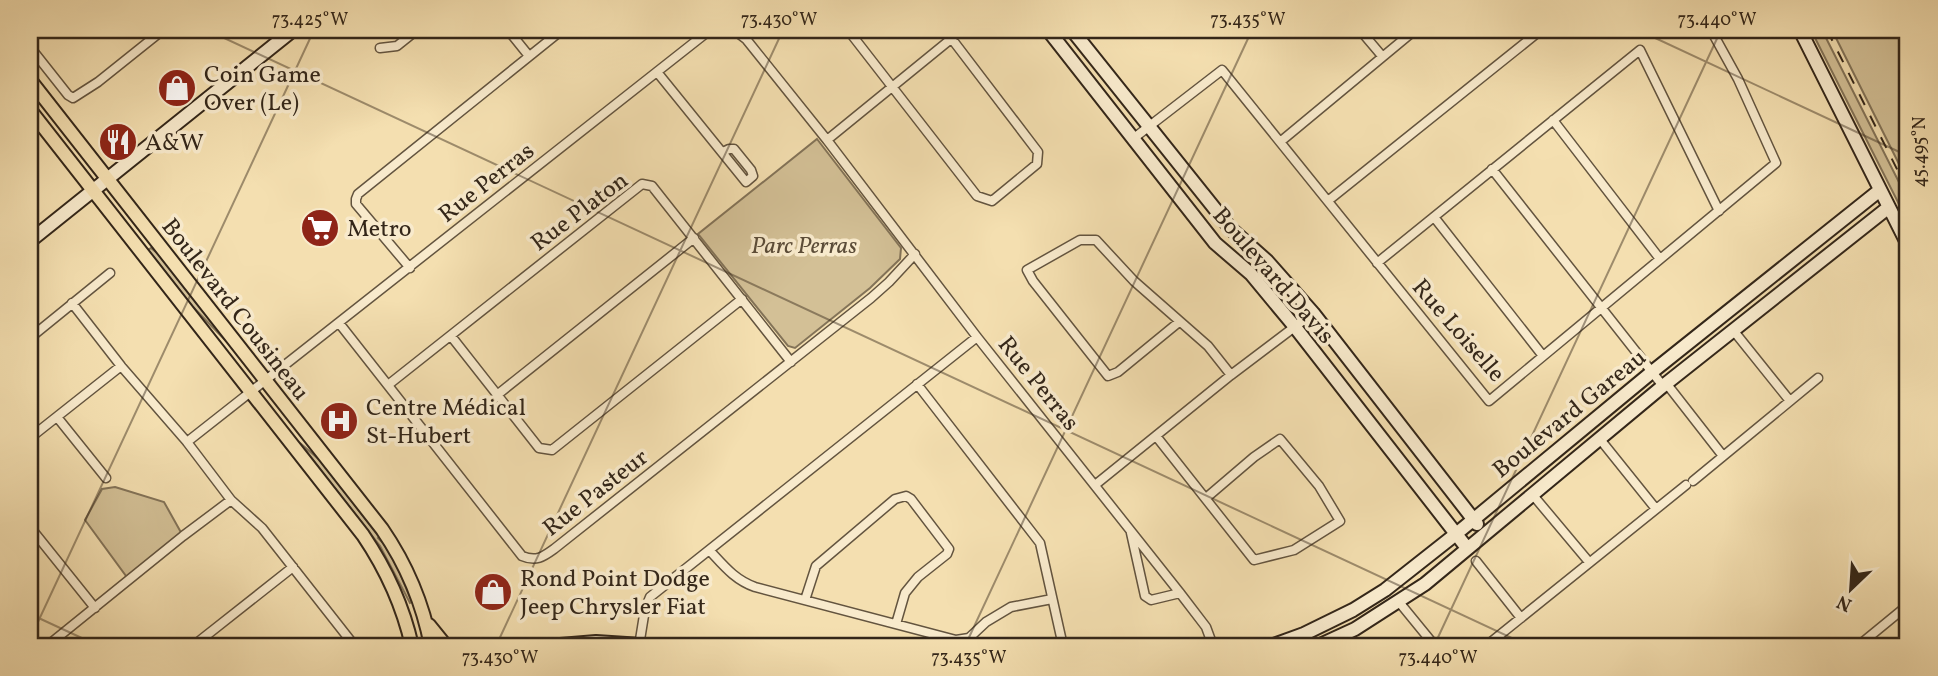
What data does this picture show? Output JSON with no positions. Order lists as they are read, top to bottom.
{
  "streets": {
    "main road": ["Boulevard Cousineau"],
    "street": [
      "Rue Perras",
      "Rue Platon",
      "Boulevard Davis",
      "Rue Loiselle",
      "Boulevard Gareau",
      "Rue Pasteur"
    ]
  },
  "crossings": [
    ["Rue Perras", "Boulevard Cousineau"],
    ["Rue Perras", "Rue Pasteur"],
    ["Rue Platon", "Rue Pasteur"],
    ["Boulevard Davis", "Rue Loiselle"],
    ["Boulevard Davis", "Boulevard Gareau"]
  ],
  "parks": ["Parc Perras"],
  "places": {
    "shop": ["Coin Game Over (Le)", "Rond Point Dodge Jeep Chrysler Fiat"],
    "restaurant": ["A&W"],
    "supermarket": ["Metro"],
    "hospital": ["Centre Médical St-Hubert"]
  },
  "north": "bottom left",
  "coordinates": [
    "73.425°W",
    "73.430°W",
    "73.435°W",
    "73.440°W",
    "45.495°N"
  ]
}
